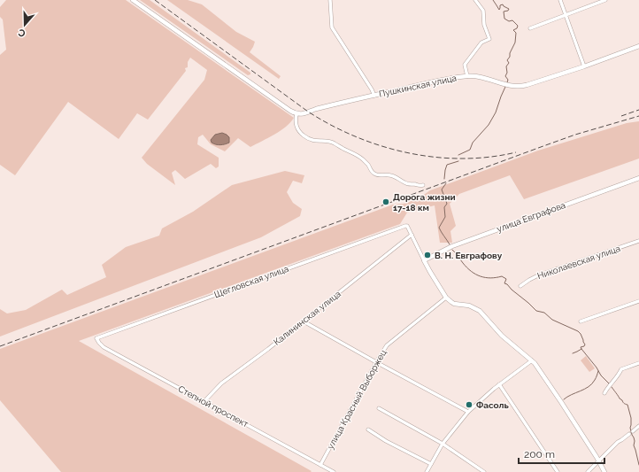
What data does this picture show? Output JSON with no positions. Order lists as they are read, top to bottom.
{
  "streets": {
    "street": [
      "Пушкинская улица",
      "улица Евграфова",
      "Николаевская улица",
      "Щегловская улица",
      "Калининская улица",
      "улица Красный Выборжец",
      "Степной проспект"
    ]
  },
  "crossings": [
    ["Щегловская улица", "Калининская улица"],
    ["Щегловская улица", "Степной проспект"],
    ["Калининская улица", "Степной проспект"],
    ["улица Красный Выборжец", "Степной проспект"]
  ],
  "places": ["Дорога жизни 17-18 км", "В. Н. Евграфову", "Фасоль"],
  "scale_bar": "200 m",
  "north": "bottom"
}
